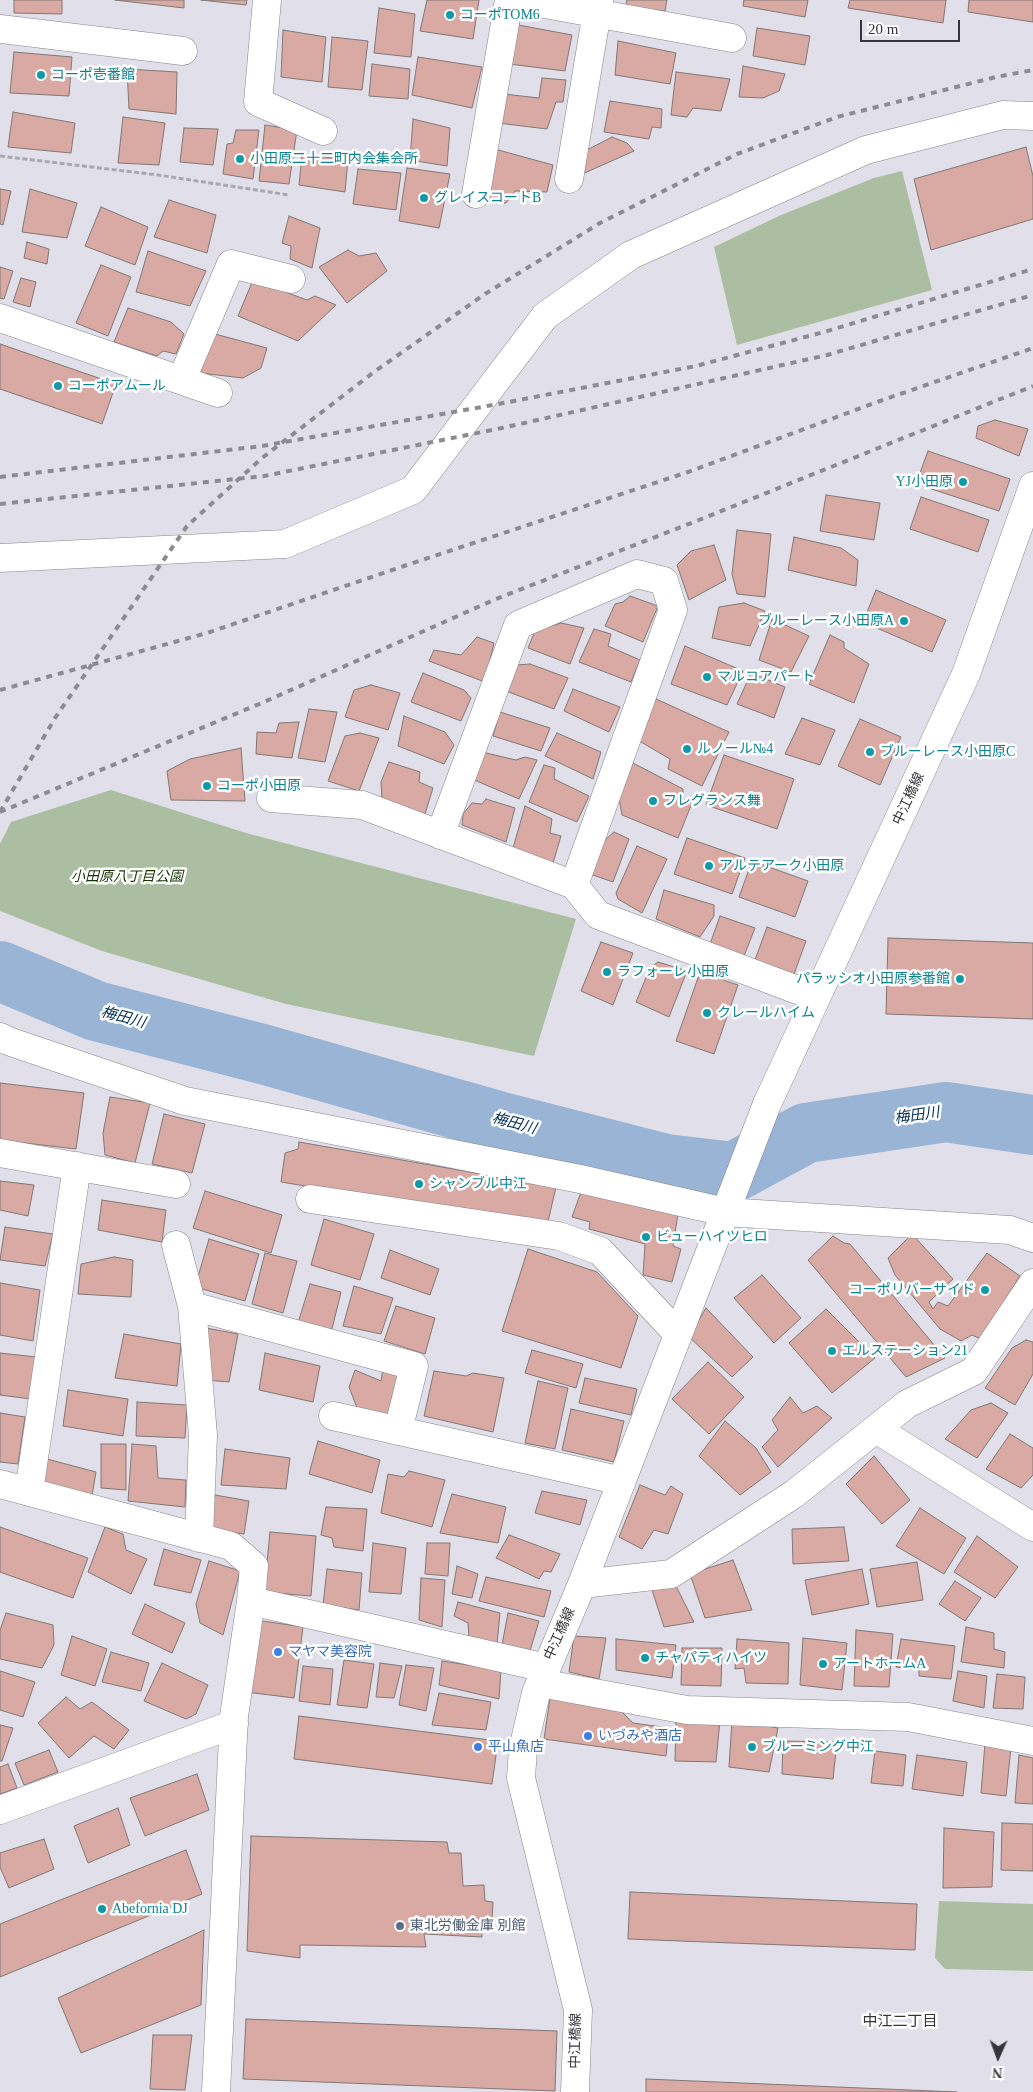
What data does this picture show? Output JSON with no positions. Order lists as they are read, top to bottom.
{
  "streets": {
    "street": ["中江橋線"]
  },
  "districts": ["中江二丁目"],
  "water": ["梅田川"],
  "parks": ["小田原八丁目公園"],
  "places": [
    "コーポTOM6",
    "コーポ壱番館",
    "小田原二十二町内会集会所",
    "グレイスコートB",
    "コーポアムール",
    "YJ小田原",
    "ブルーレース小田原A",
    "マルコアパート",
    "ルノール№4",
    "ブルーレース小田原C",
    "コーポ小田原",
    "フレグランス舞",
    "アルテアーク小田原",
    "ラフォーレ小田原",
    "パラッシオ小田原参番館",
    "クレールハイム",
    "シャンブル中江",
    "ビューハイツヒロ",
    "コーポリバーサイド",
    "エルステーション21",
    "マヤマ美容院",
    "チャパティハイツ",
    "アートホームA",
    "いづみや酒店",
    "平山魚店",
    "ブルーミング中江",
    "Abefornia DJ",
    "東北労働金庫 別館"
  ],
  "scale_bar": "20 m",
  "north": "bottom"
}
